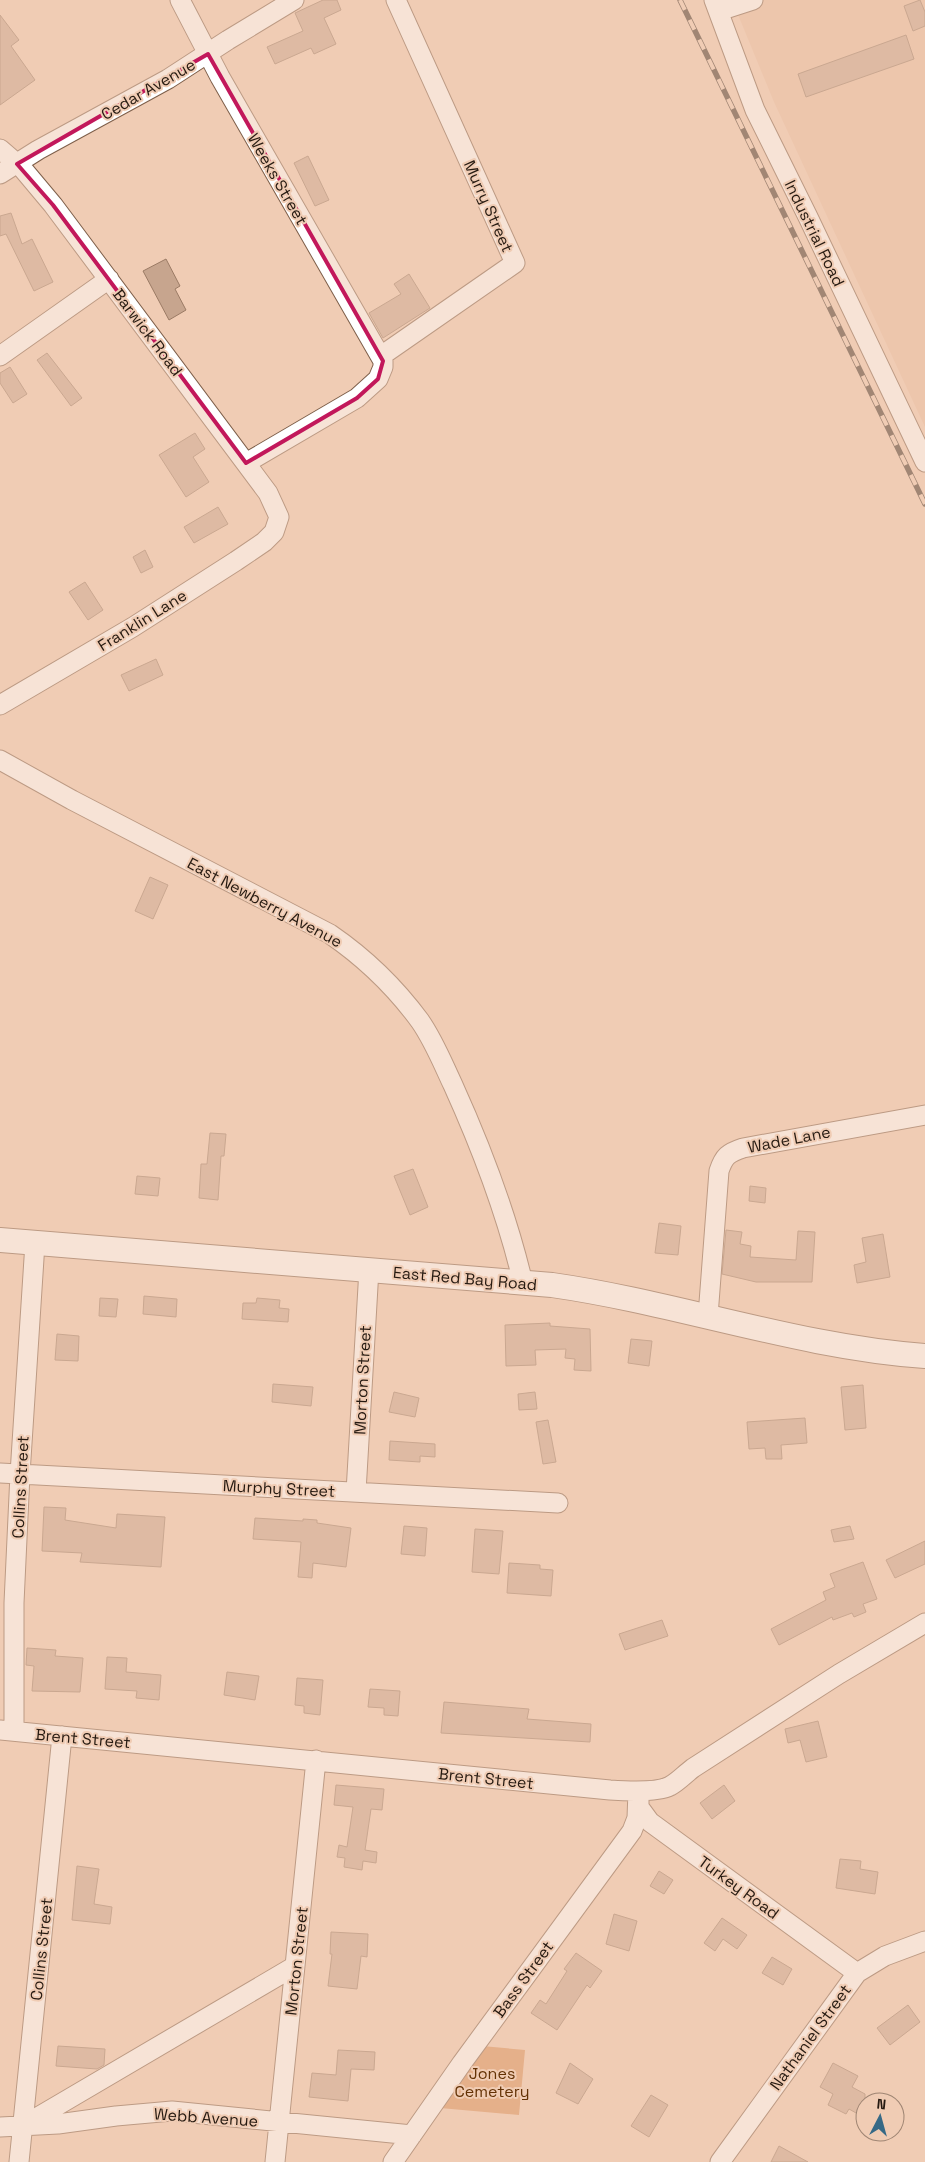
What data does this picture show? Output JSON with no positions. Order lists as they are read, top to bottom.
{
  "streets": {
    "street": [
      "Cedar Avenue",
      "Weeks Street",
      "Murry Street",
      "Industrial Road",
      "Barwick Road",
      "Franklin Lane",
      "East Newberry Avenue",
      "Wade Lane",
      "East Red Bay Road",
      "Morton Street",
      "Collins Street",
      "Murphy Street",
      "Brent Street",
      "Turkey Road",
      "Bass Street",
      "Nathaniel Street",
      "Webb Avenue"
    ]
  },
  "crossings": [
    ["Cedar Avenue", "Weeks Street"],
    ["Cedar Avenue", "Barwick Road"],
    ["Weeks Street", "Murry Street"],
    ["Barwick Road", "Franklin Lane"],
    ["East Newberry Avenue", "East Red Bay Road"],
    ["Wade Lane", "East Red Bay Road"],
    ["East Red Bay Road", "Morton Street"],
    ["East Red Bay Road", "Collins Street"],
    ["Morton Street", "Murphy Street"],
    ["Morton Street", "Brent Street"],
    ["Morton Street", "Webb Avenue"],
    ["Collins Street", "Murphy Street"],
    ["Collins Street", "Brent Street"],
    ["Collins Street", "Webb Avenue"],
    ["Brent Street", "Turkey Road"],
    ["Brent Street", "Bass Street"],
    ["Turkey Road", "Bass Street"],
    ["Turkey Road", "Nathaniel Street"],
    ["Bass Street", "Webb Avenue"]
  ],
  "parks": ["Jones Cemetery"],
  "north": "top"
}
